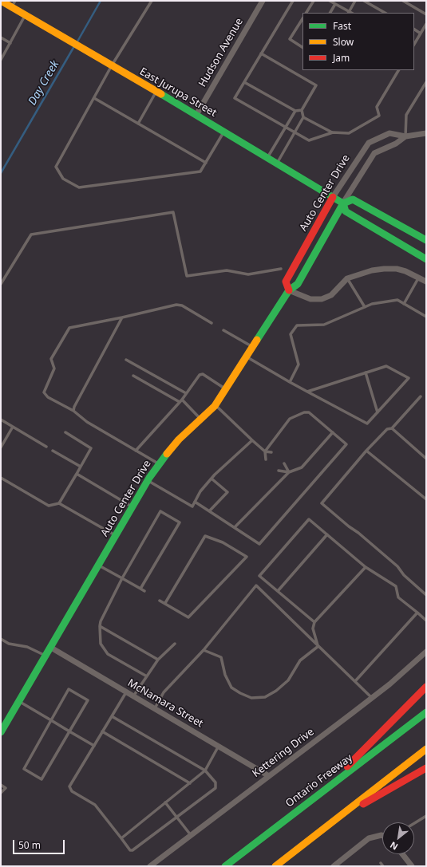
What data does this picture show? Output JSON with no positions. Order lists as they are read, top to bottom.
{
  "streets": {
    "main road": ["East Jurupa Street", "Auto Center Drive", "Ontario Freeway"],
    "street": ["Hudson Avenue", "McNamara Street", "Kettering Drive"]
  },
  "crossings": [
    ["Hudson Avenue", "East Jurupa Street"],
    ["East Jurupa Street", "Auto Center Drive"],
    ["Auto Center Drive", "McNamara Street"],
    ["McNamara Street", "Kettering Drive"]
  ],
  "water": ["Day Creek"],
  "legend": ["Fast", "Slow", "Jam"],
  "scale_bar": "50 m",
  "north": "bottom left"
}
